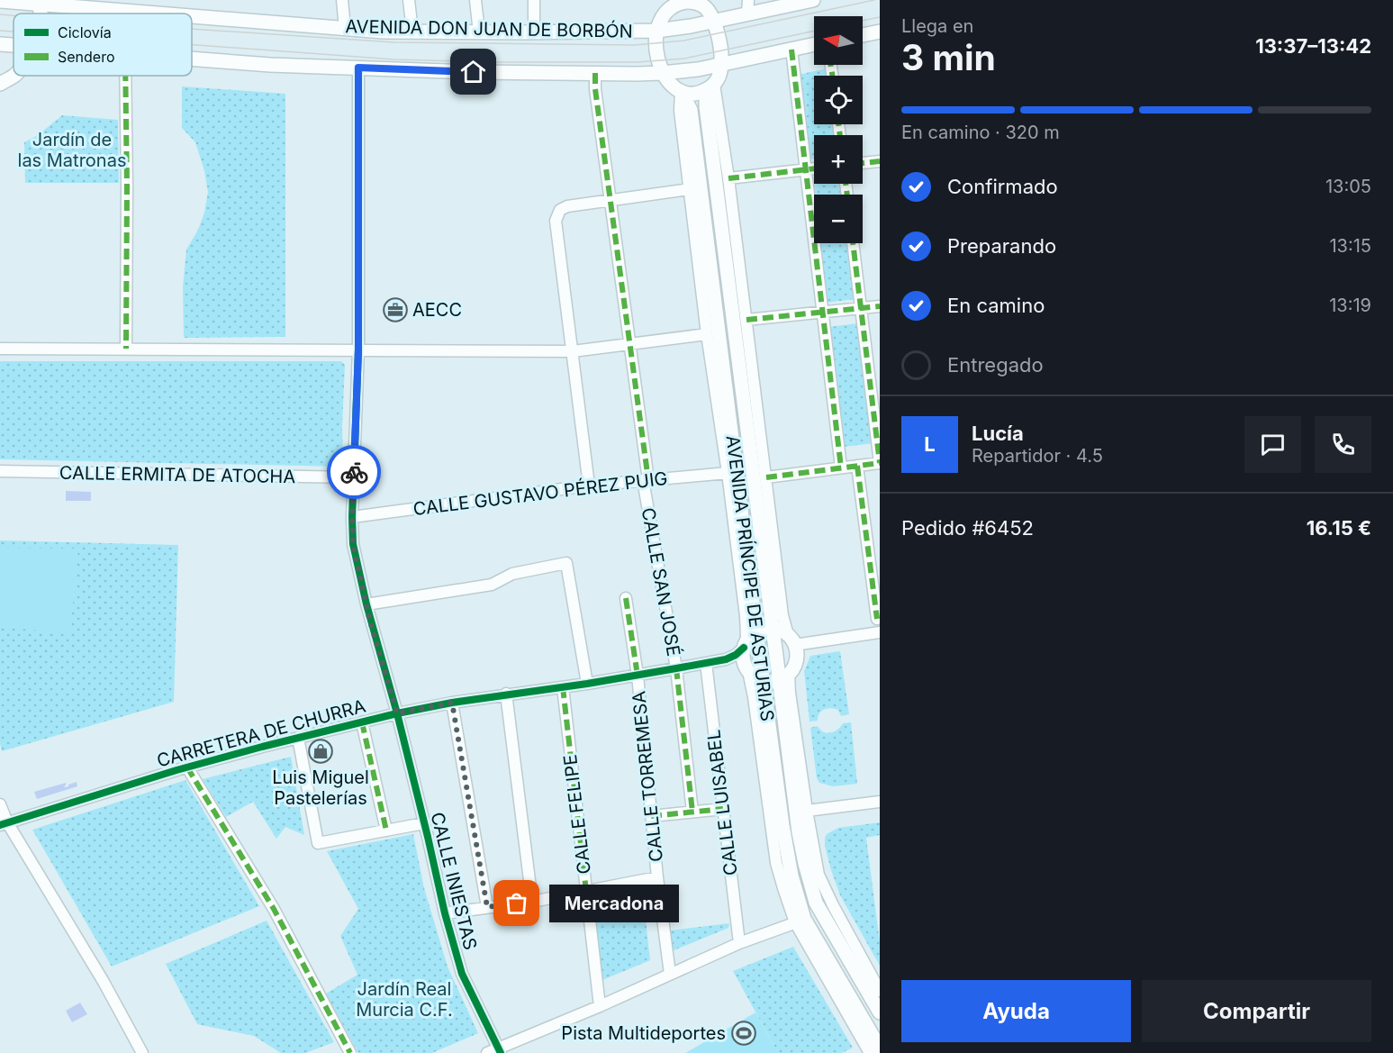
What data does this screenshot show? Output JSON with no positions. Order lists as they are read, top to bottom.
{
  "streets": {
    "main road": ["AVENIDA DON JUAN DE BORBÓN", "AVENIDA PRÍNCIPE DE ASTURIAS"],
    "street": [
      "CALLE ERMITA DE ATOCHA",
      "CALLE GUSTAVO PÉREZ PUIG",
      "CALLE SAN JOSÉ",
      "CARRETERA DE CHURRA",
      "CALLE TORREMESA",
      "CALLE LUISABEL",
      "CALLE FELIPE",
      "CALLE INIESTAS"
    ]
  },
  "crossings": [
    ["CALLE ERMITA DE ATOCHA", "CALLE INIESTAS"],
    ["CALLE GUSTAVO PÉREZ PUIG", "CALLE SAN JOSÉ"],
    ["CALLE GUSTAVO PÉREZ PUIG", "CALLE INIESTAS"],
    ["CALLE SAN JOSÉ", "CARRETERA DE CHURRA"],
    ["CARRETERA DE CHURRA", "CALLE TORREMESA"],
    ["CARRETERA DE CHURRA", "CALLE LUISABEL"],
    ["CARRETERA DE CHURRA", "CALLE FELIPE"],
    ["CARRETERA DE CHURRA", "CALLE INIESTAS"]
  ],
  "parks": ["Jardín de las Matronas", "Jardín Real Murcia C.F."],
  "places": {
    "office": ["AECC"],
    "shop": ["Luis Miguel Pastelerías"],
    "other": ["Mercadona"],
    "sports": ["Pista Multideportes"]
  },
  "legend": ["Ciclovía", "Sendero"],
  "north": "left",
  "page": {
    "heading": ["3 min", "Llega en", "13:37–13:42"],
    "panel": [
      "Lucía",
      "Repartidor · 4.5",
      "Pedido #6452",
      "16.15 €"
    ],
    "map_buttons": ["+", "−"],
    "bar": "En camino · 320 m",
    "list": [
      ["Confirmado", "13:05"],
      ["Preparando", "13:15"],
      ["En camino", "13:19"],
      "Entregado"
    ],
    "round": "L",
    "bubble": "Mercadona",
    "buttons": ["Ayuda", "Compartir"]
  }
}
